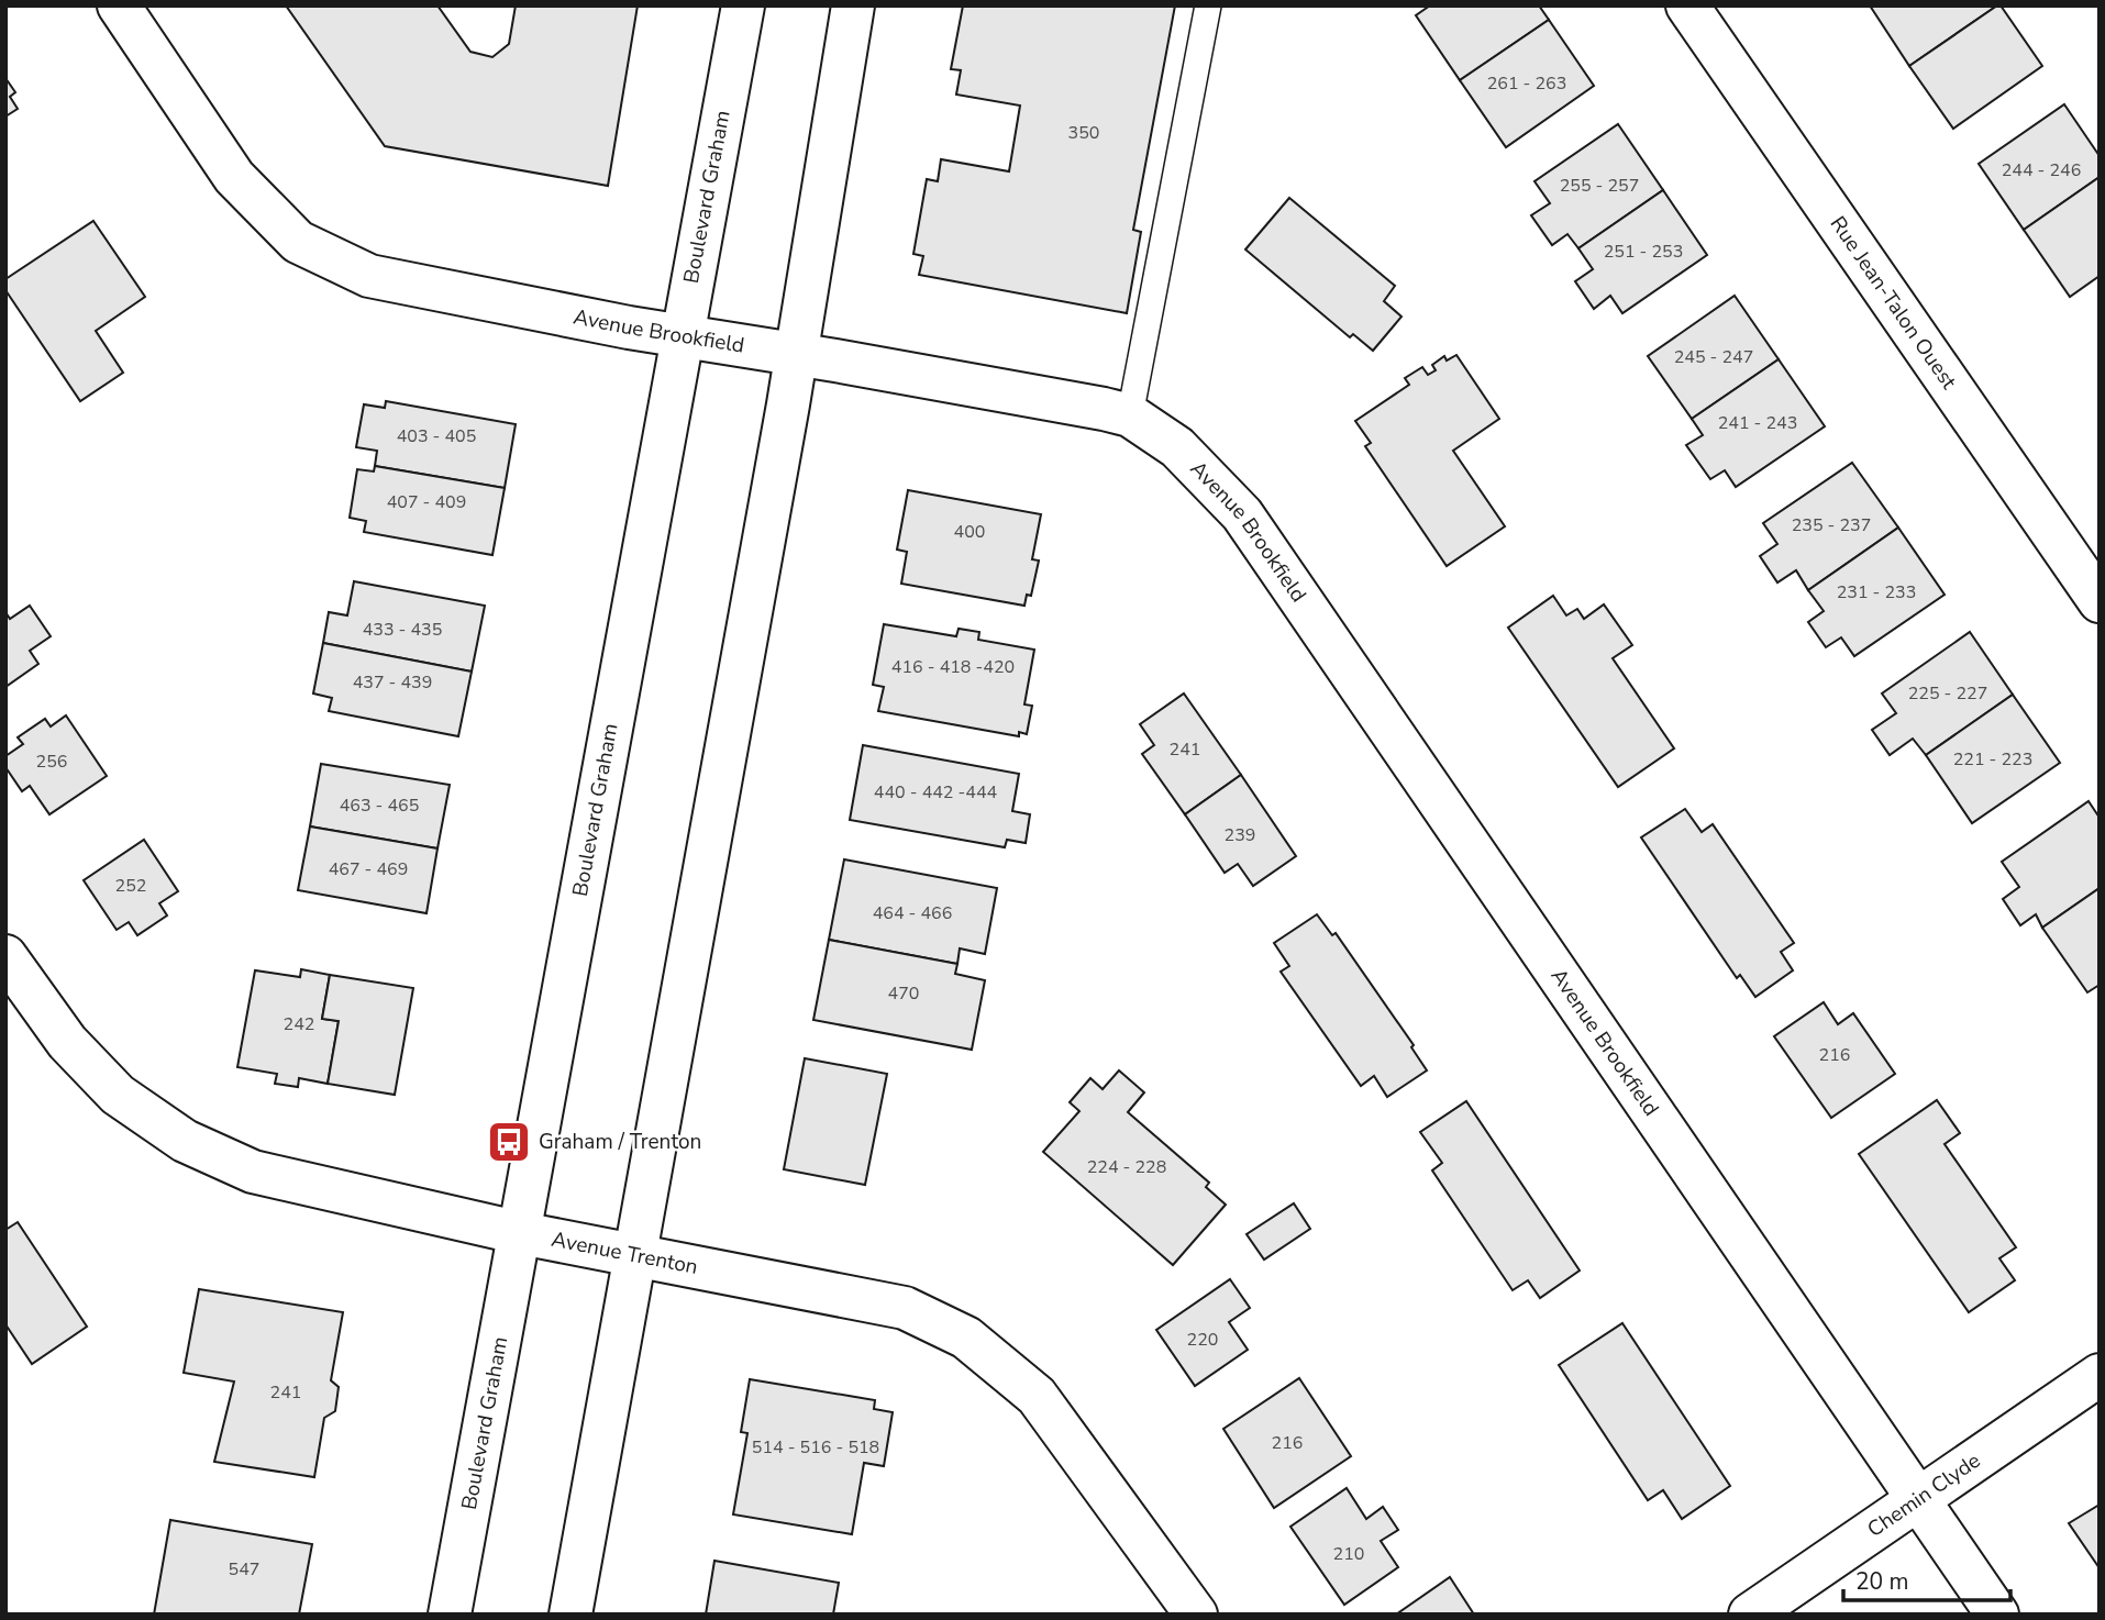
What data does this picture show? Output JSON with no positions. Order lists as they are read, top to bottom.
{
  "streets": {
    "street": [
      "Boulevard Graham",
      "Rue Jean-Talon Ouest",
      "Avenue Brookfield",
      "Avenue Trenton",
      "Chemin Clyde"
    ]
  },
  "crossings": [
    ["Boulevard Graham", "Avenue Brookfield"],
    ["Boulevard Graham", "Avenue Trenton"],
    ["Avenue Brookfield", "Chemin Clyde"]
  ],
  "places": {
    "bus stop": ["Graham / Trenton"]
  },
  "house_numbers": [
    "261 - 263",
    "350",
    "244 - 246",
    "255 - 257",
    "251 - 253",
    "245 - 247",
    "241 - 243",
    "403 - 405",
    "407 - 409",
    "235 - 237",
    "400",
    "231 - 233",
    "433 - 435",
    "416 - 418 -420",
    "437 - 439",
    "225 - 227",
    "241",
    "221 - 223",
    "256",
    "440 - 442 -444",
    "463 - 465",
    "239",
    "467 - 469",
    "252",
    "464 - 466",
    "470",
    "242",
    "216",
    "224 - 228",
    "220",
    "241",
    "216",
    "514 - 516 - 518",
    "210",
    "547"
  ],
  "scale_bar": "20 m"
}
